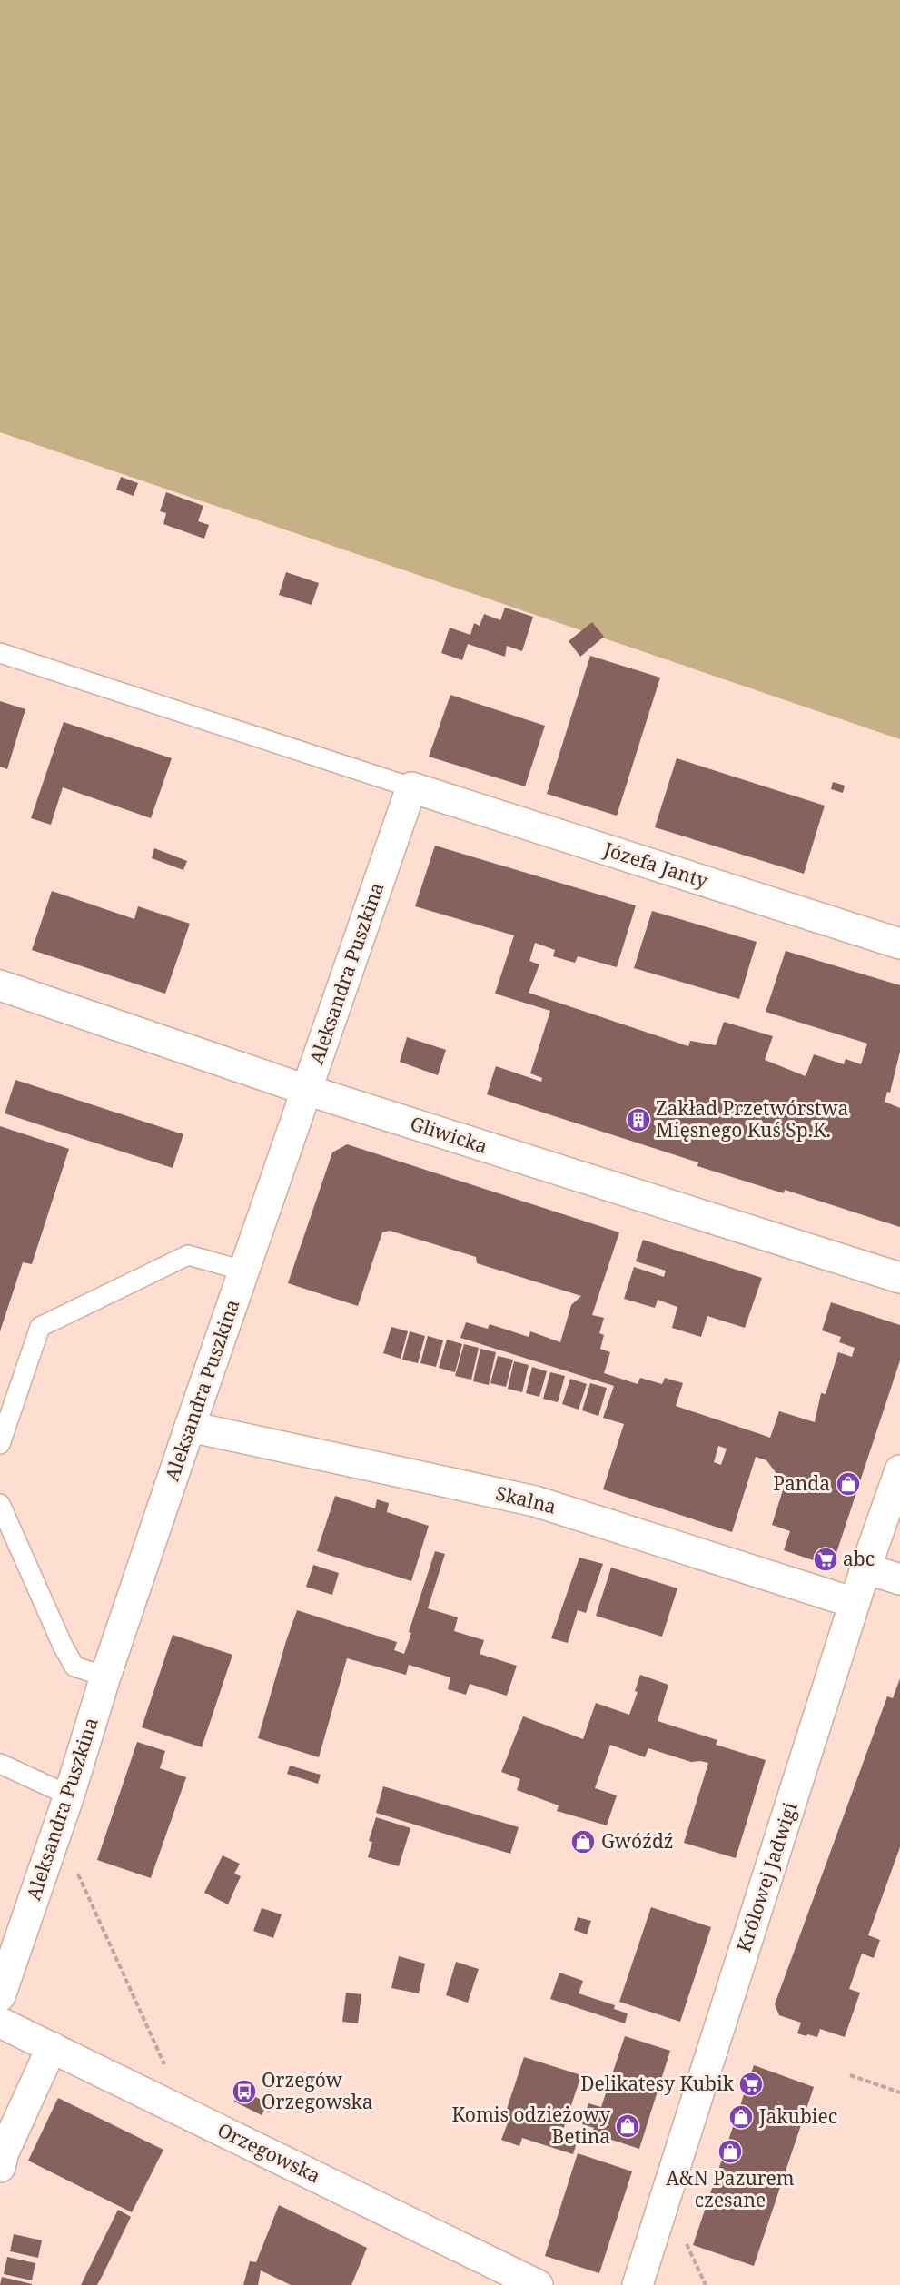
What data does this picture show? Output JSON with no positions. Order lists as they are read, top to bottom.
{
  "streets": {
    "street": [
      "Józefa Janty",
      "Aleksandra Puszkina",
      "Gliwicka",
      "Skalna",
      "Królowej Jadwigi",
      "Orzegowska"
    ]
  },
  "crossings": [
    ["Józefa Janty", "Aleksandra Puszkina"],
    ["Aleksandra Puszkina", "Gliwicka"],
    ["Aleksandra Puszkina", "Skalna"],
    ["Skalna", "Królowej Jadwigi"]
  ],
  "places": {
    "building": ["Zakład Przetwórstwa Mięsnego Kuś Sp.K."],
    "shop": [
      "Panda",
      "Gwóźdź",
      "Jakubiec",
      "Komis odzieżowy Betina",
      "A&N Pazurem czesane"
    ],
    "supermarket": ["abc", "Delikatesy Kubik"],
    "bus stop": ["Orzegów Orzegowska"]
  }
}
